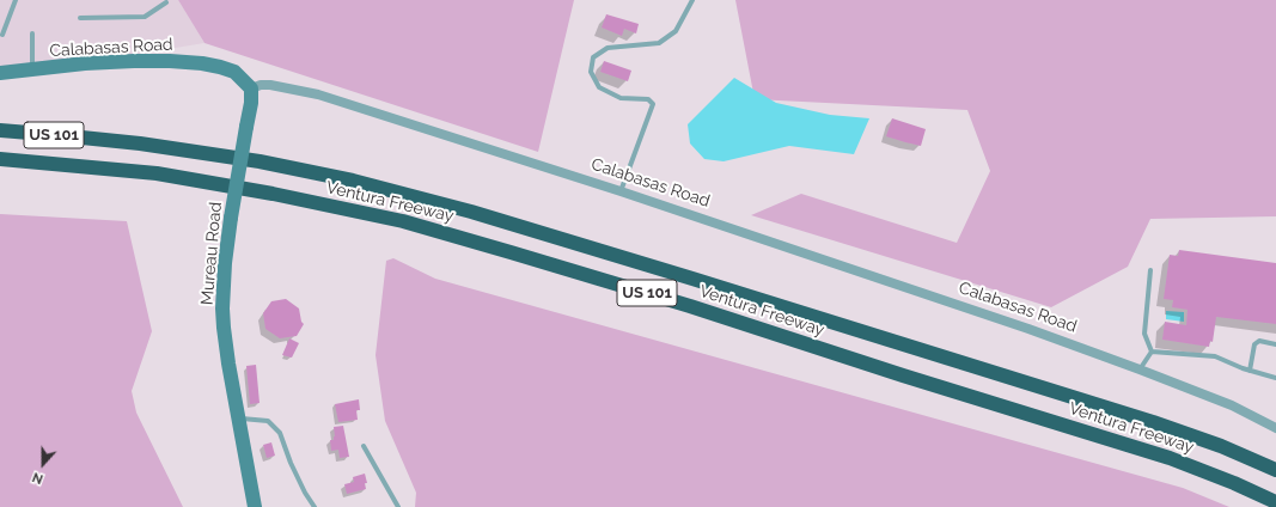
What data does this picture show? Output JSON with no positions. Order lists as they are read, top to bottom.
{
  "streets": {
    "highway": ["US 101", "Ventura Freeway"],
    "main road": ["Calabasas Road", "Mureau Road"]
  },
  "crossings": [
    ["Calabasas Road", "Mureau Road"]
  ],
  "north": "bottom"
}
